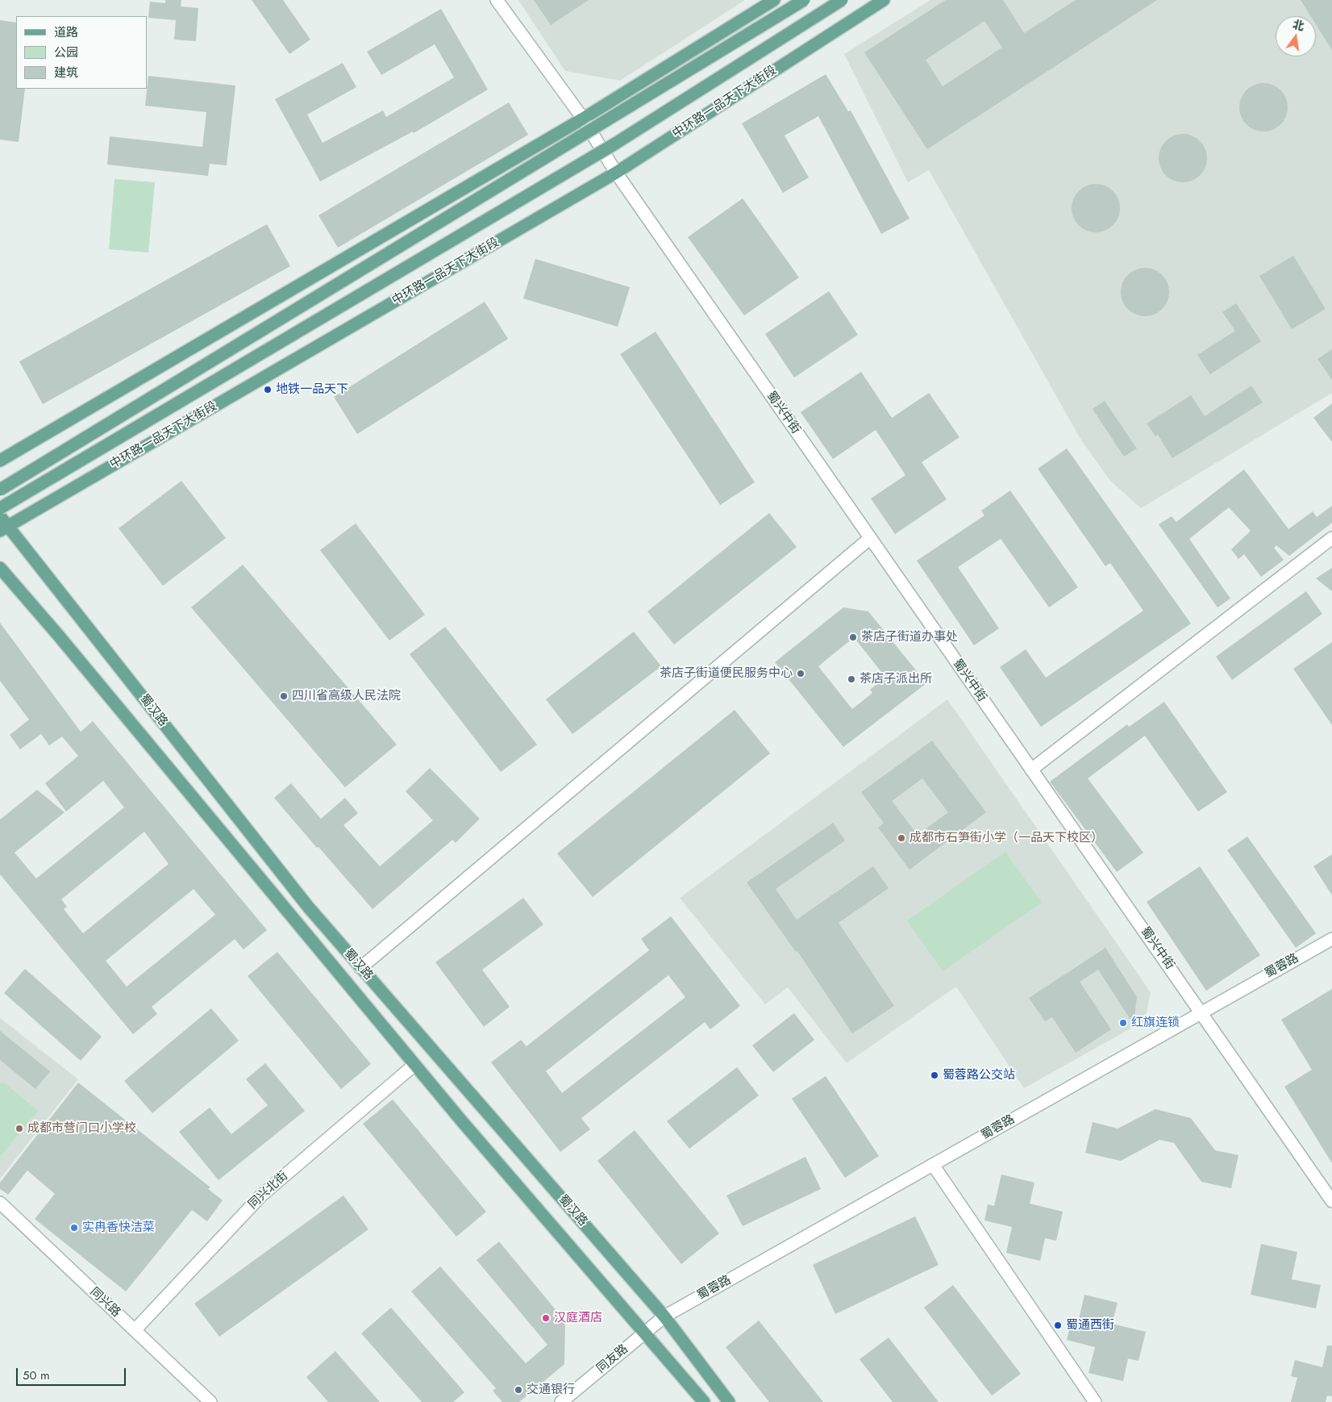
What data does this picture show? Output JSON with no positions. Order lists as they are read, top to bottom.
{
  "streets": {
    "main road": ["中环路一品天下大街段", "蜀汉路"],
    "street": [
      "蜀兴中街",
      "蜀蓉路",
      "同兴北街",
      "同兴路",
      "同友路"
    ]
  },
  "crossings": [
    ["中环路一品天下大街段", "蜀兴中街"],
    ["中环路一品天下大街段", "蜀汉路"],
    ["蜀兴中街", "蜀蓉路"],
    ["蜀汉路", "蜀蓉路"],
    ["蜀汉路", "同兴北街"],
    ["蜀汉路", "同友路"],
    ["蜀蓉路", "同友路"],
    ["同兴北街", "同兴路"]
  ],
  "places": [
    "地铁一品天下",
    "茶店子街道办事处",
    "茶店子街道便民服务中心",
    "茶店子派出所",
    "四川省高级人民法院",
    "成都市石笋街小学（一品天下校区）",
    "红旗连锁",
    "蜀蓉路公交站",
    "成都市营门口小学校",
    "实冉香快洁菜",
    "汉庭酒店",
    "蜀通西街",
    "交通银行"
  ],
  "legend": ["道路", "公园", "建筑"],
  "scale_bar": "50 m",
  "north": "top"
}
